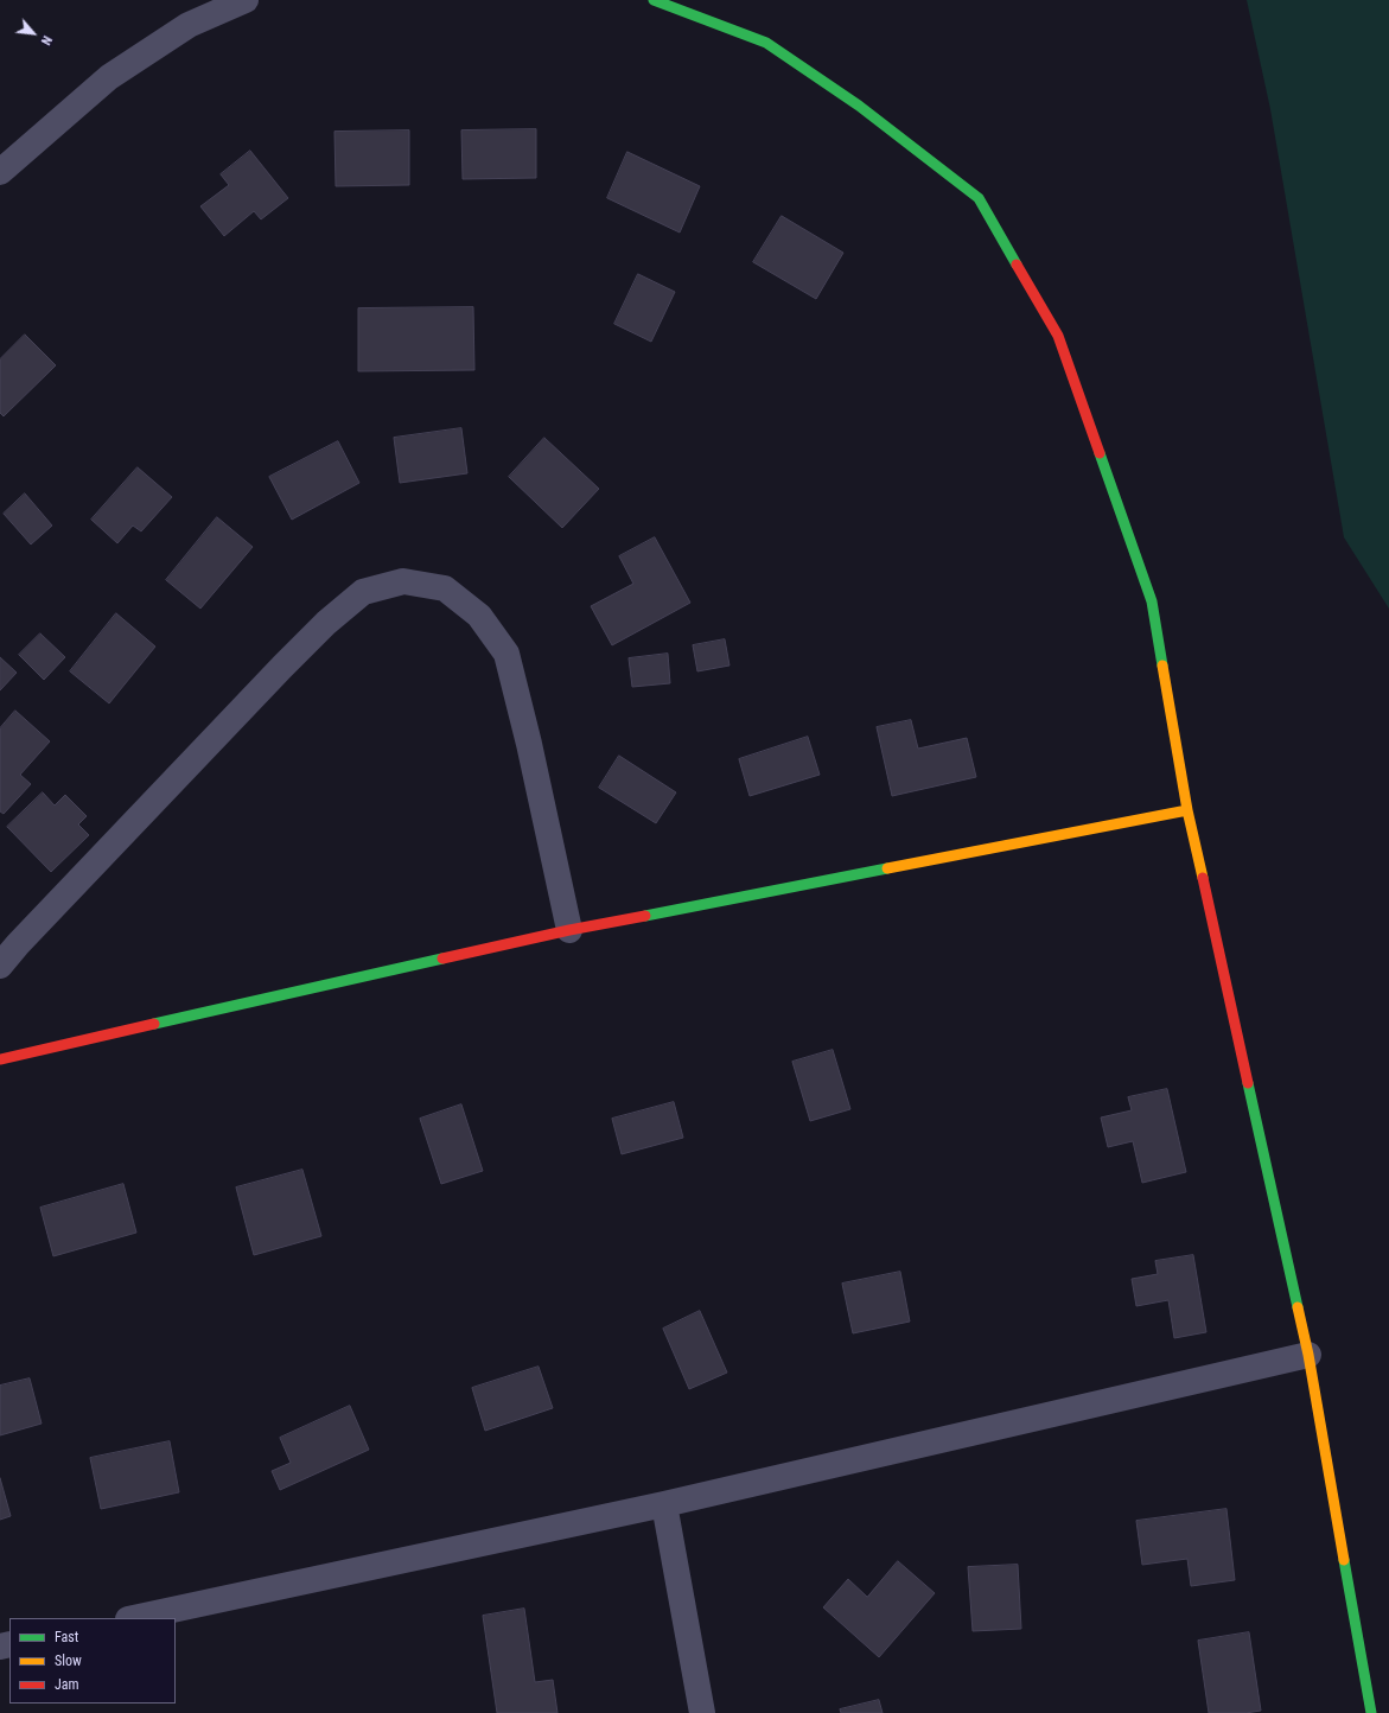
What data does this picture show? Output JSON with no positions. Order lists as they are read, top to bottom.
{
  "legend": ["Fast", "Slow", "Jam"],
  "north": "bottom right"
}
